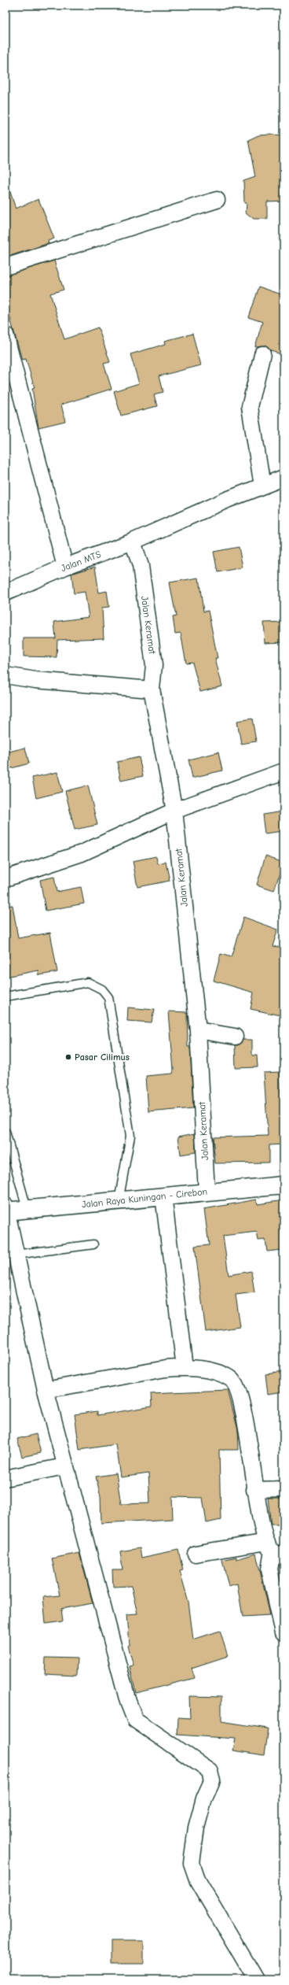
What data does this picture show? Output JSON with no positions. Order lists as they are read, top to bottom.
{
  "streets": {
    "highway": ["Jalan Raya Kuningan - Cirebon"],
    "street": ["Jalan MTS", "Jalan Keramat"]
  },
  "crossings": [
    ["Jalan MTS", "Jalan Keramat"],
    ["Jalan Keramat", "Jalan Raya Kuningan - Cirebon"]
  ],
  "places": ["Pasar Cilimus"]
}
